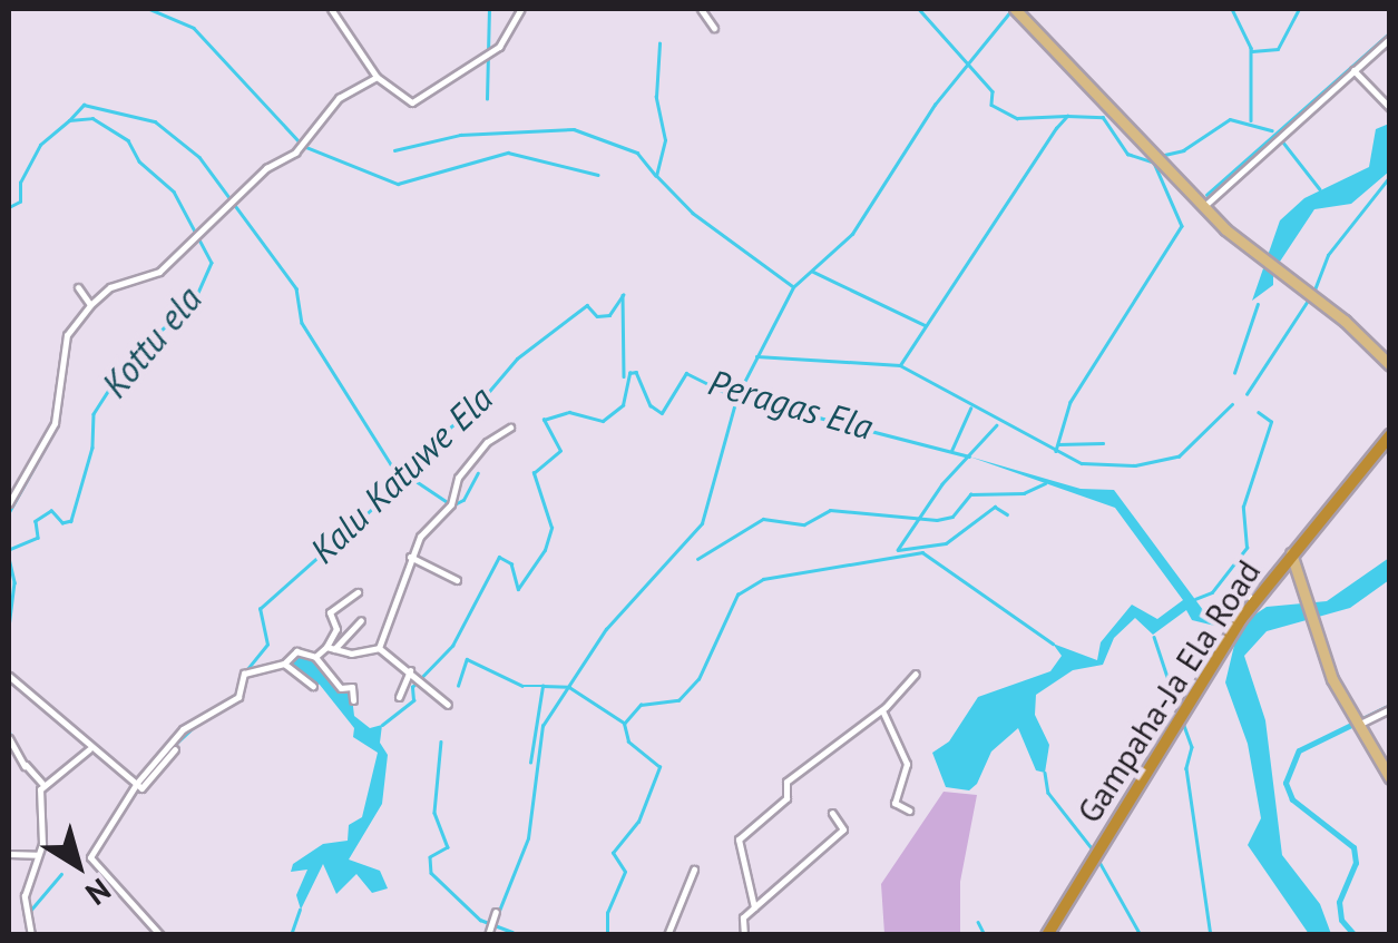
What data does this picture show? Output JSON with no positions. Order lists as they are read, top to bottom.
{
  "streets": {
    "highway": ["Gampaha-Ja Ela Road"]
  },
  "water": ["Kottu ela", "Peragas Ela", "Kalu Katuwe Ela"],
  "north": "bottom right"
}
